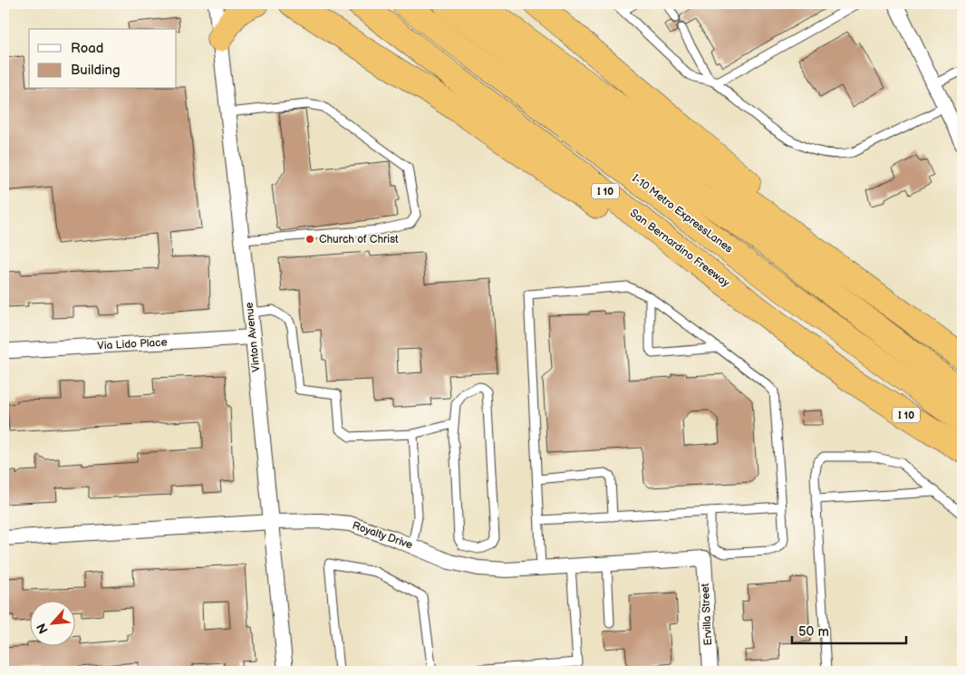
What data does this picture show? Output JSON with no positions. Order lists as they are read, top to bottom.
{
  "streets": {
    "highway": ["I 10", "I-10 Metro ExpressLanes", "San Bernardino Freeway"],
    "street": [
      "Vinton Avenue",
      "Via Lido Place",
      "Royalty Drive",
      "Ervilla Street"
    ]
  },
  "crossings": [
    ["Vinton Avenue", "Via Lido Place"],
    ["Vinton Avenue", "Royalty Drive"],
    ["Royalty Drive", "Ervilla Street"]
  ],
  "places": ["Church of Christ"],
  "legend": ["Road", "Building"],
  "scale_bar": "50 m",
  "north": "bottom left"
}
